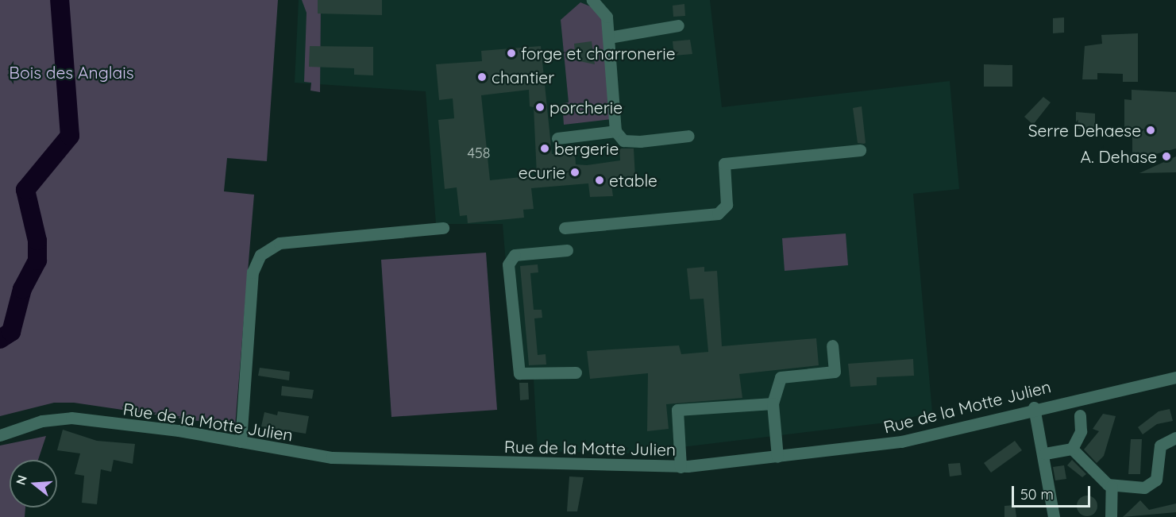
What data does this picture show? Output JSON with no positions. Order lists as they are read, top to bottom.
{
  "streets": {
    "street": ["Rue de la Motte Julien"]
  },
  "parks": ["Bois des Anglais"],
  "places": [
    "forge et charronerie",
    "chantier",
    "porcherie",
    "Serre Dehaese",
    "bergerie",
    "A. Dehase",
    "ecurie",
    "etable"
  ],
  "house_numbers": ["458"],
  "scale_bar": "50 m",
  "north": "left"
}
